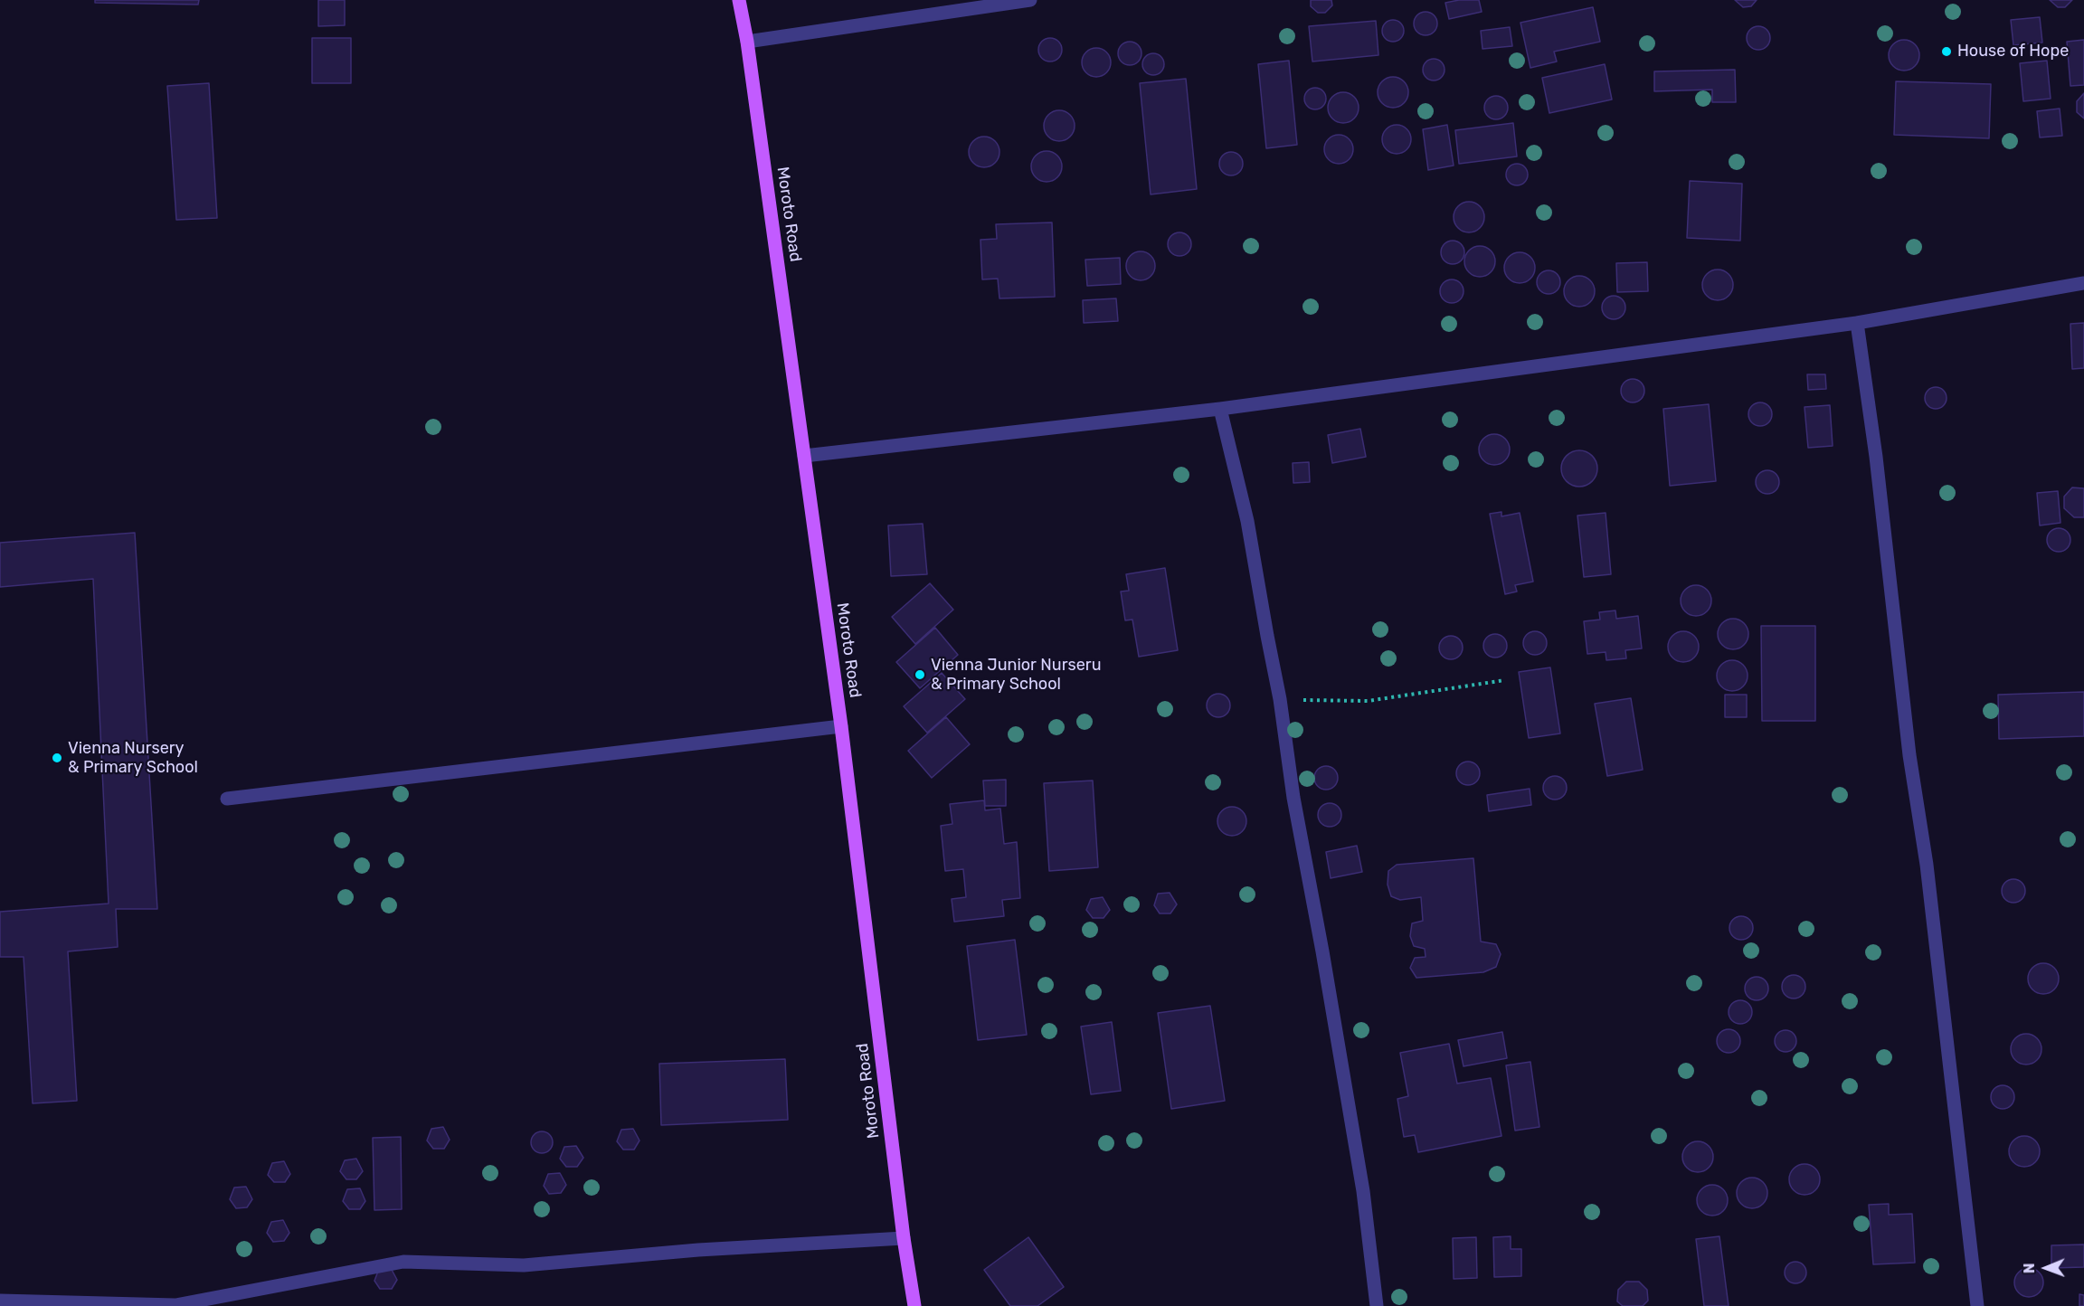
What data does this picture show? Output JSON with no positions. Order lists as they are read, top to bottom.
{
  "streets": {
    "main road": ["Moroto Road"]
  },
  "places": ["House of Hope", "Vienna Junior Nurseru & Primary School", "Vienna Nursery & Primary School"],
  "north": "left"
}
